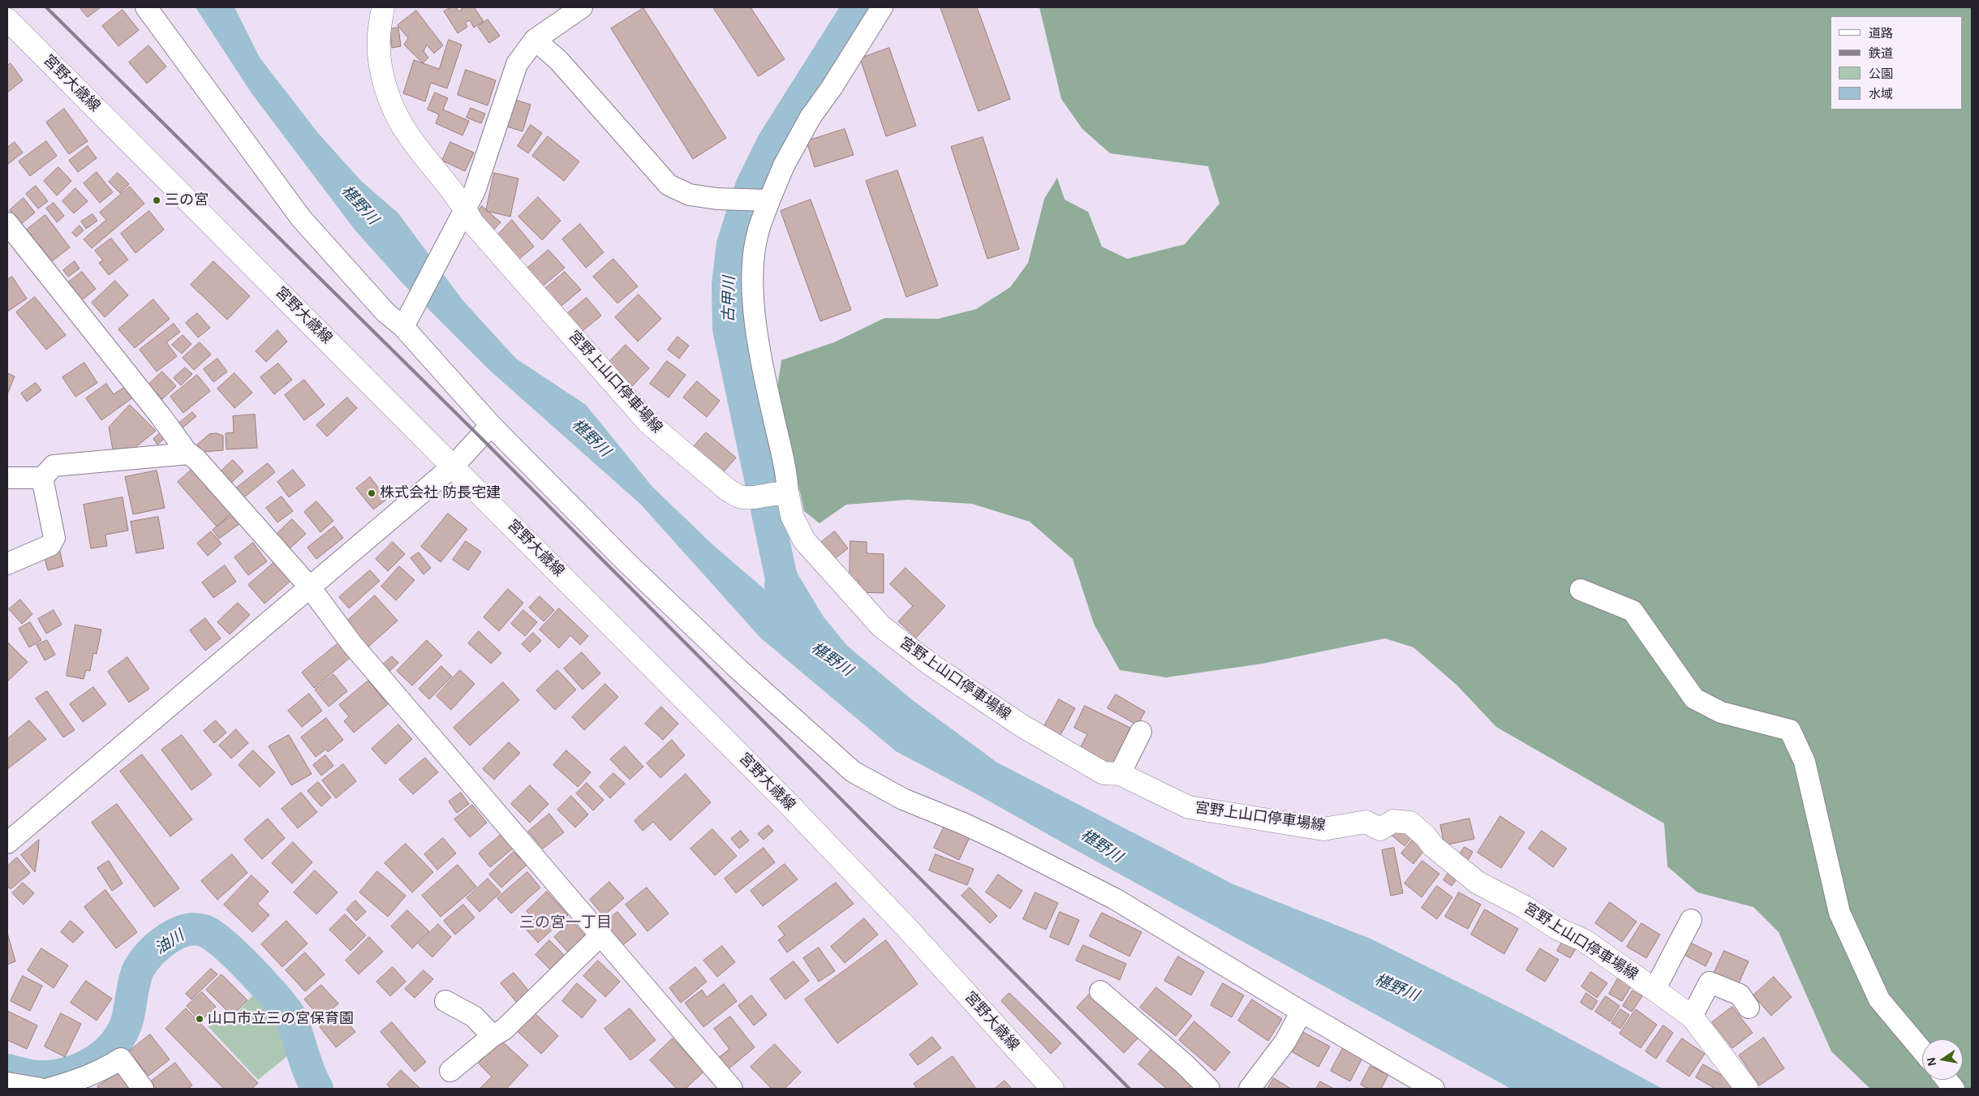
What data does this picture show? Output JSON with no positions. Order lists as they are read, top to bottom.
{
  "streets": {
    "main road": ["宮野大歳線", "宮野上山口停車場線"]
  },
  "districts": ["三の宮一丁目"],
  "water": ["椹野川", "古甲川", "油川"],
  "places": ["三の宮", "株式会社 防長宅建", "山口市立三の宮保育園"],
  "legend": [
    "道路",
    "鉄道",
    "公園",
    "水域"
  ],
  "north": "left"
}
